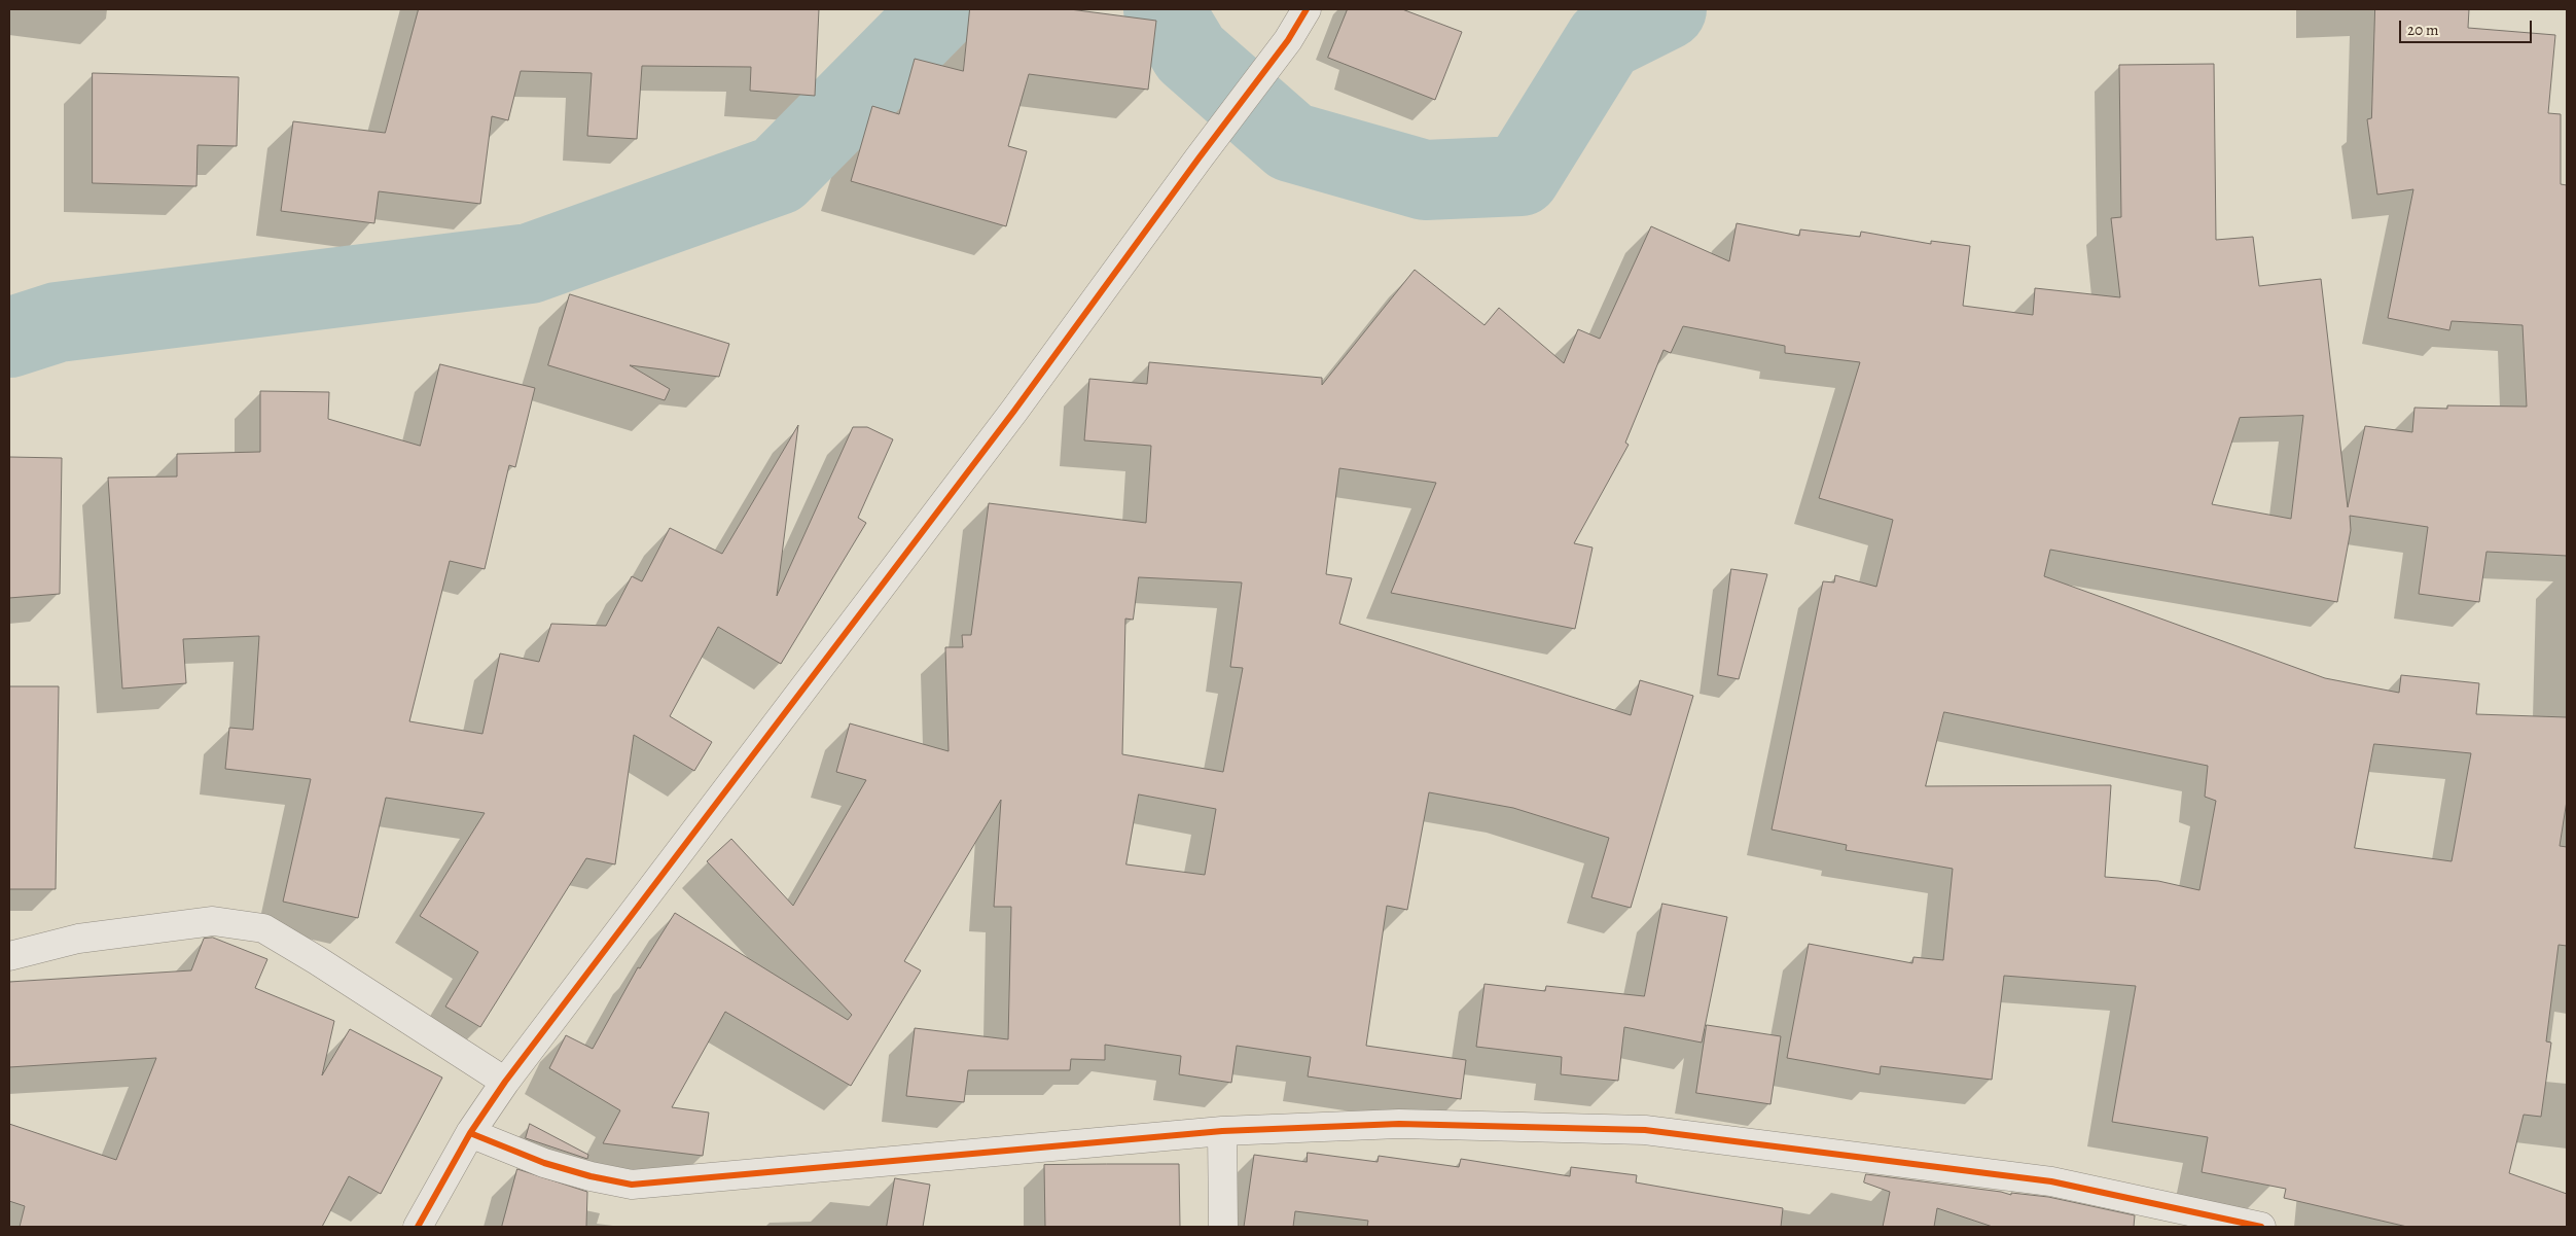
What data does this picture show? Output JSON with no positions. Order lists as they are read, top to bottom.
{
  "scale_bar": "20 m"
}
